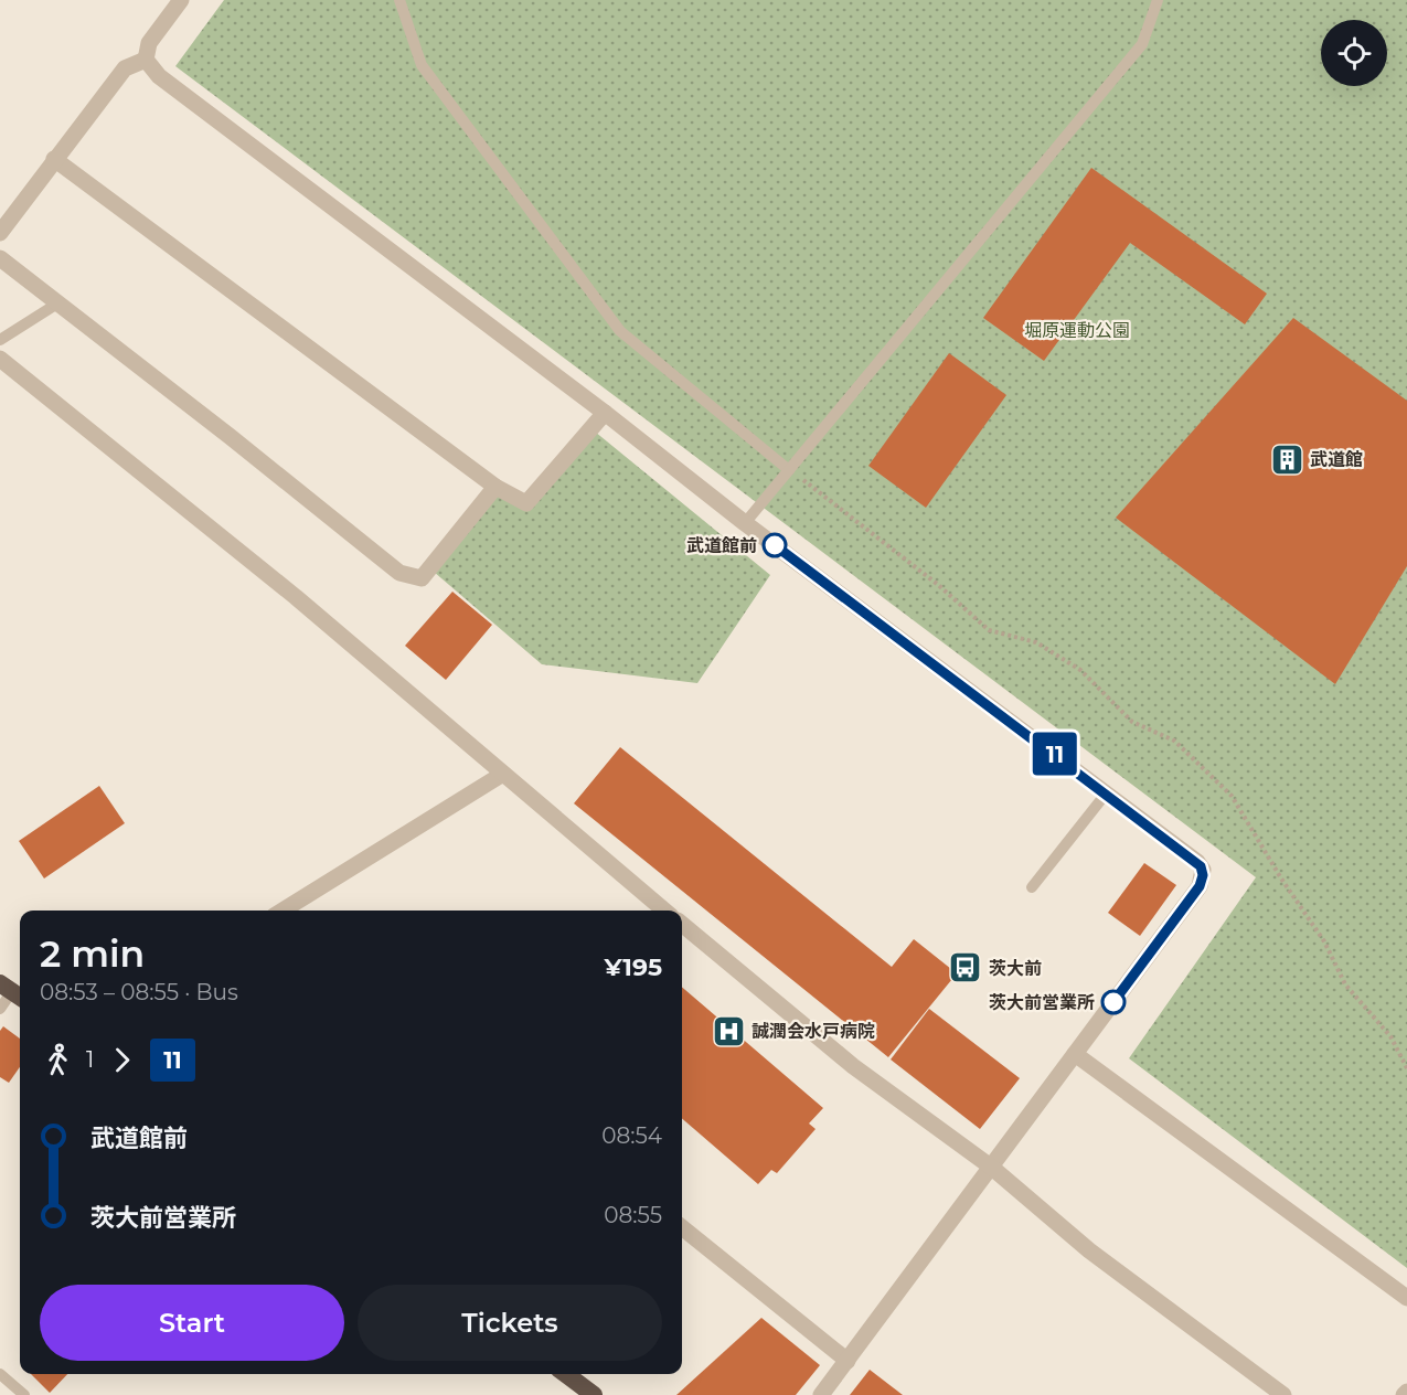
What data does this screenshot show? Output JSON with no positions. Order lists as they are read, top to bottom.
{
  "parks": ["堀原運動公園"],
  "places": {
    "building": ["武道館"],
    "other": ["武道館前", "茨大前営業所"],
    "bus stop": ["茨大前"],
    "hospital": ["誠潤会水戸病院"]
  },
  "lines": ["bus line 11"],
  "page": {
    "on_map": "11",
    "heading": ["2 min", "08:53 – 08:55 · Bus", "¥195"],
    "legs": ["1", "11"],
    "list": [
      {
        "name": "武道館前",
        "value": "08:54"
      },
      {
        "name": "茨大前営業所",
        "value": "08:55"
      }
    ],
    "buttons": ["Start", "Tickets"]
  }
}
